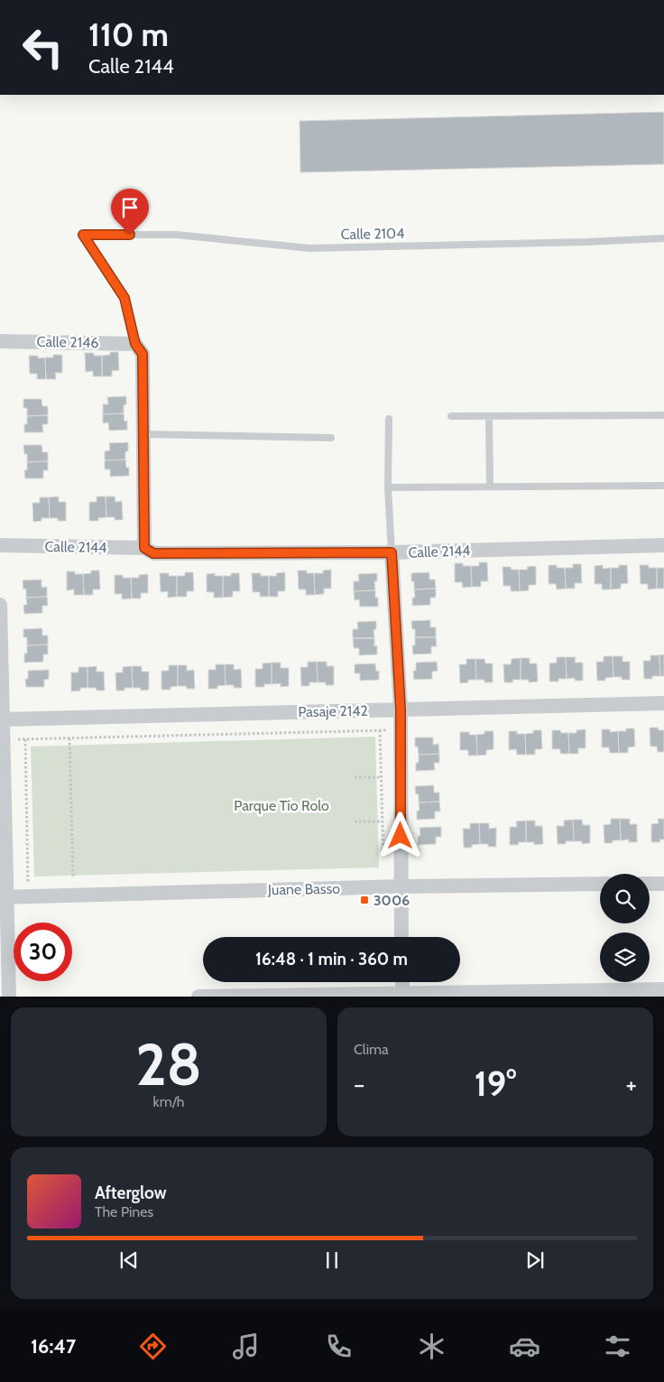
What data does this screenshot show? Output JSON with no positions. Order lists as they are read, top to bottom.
{
  "streets": {
    "street": [
      "Calle 2146",
      "Calle 2144",
      "Pasaje 2142",
      "Juane Basso"
    ],
    "lane": ["Calle 2104"]
  },
  "crossings": [
    ["Calle 2104", "Calle 2146"]
  ],
  "parks": ["Parque Tío Rolo"],
  "places": {
    "transit": ["3006"]
  },
  "page": {
    "turn": ["110 m", "Calle 2144"],
    "limit": "30",
    "trip": "16:48 · 1 min · 360 m",
    "tile": [
      ["28", "km/h"],
      "Clima"
    ],
    "heat": ["−", "19°", "+"],
    "song": ["Afterglow", "The Pines"],
    "tabs": "16:47"
  }
}
